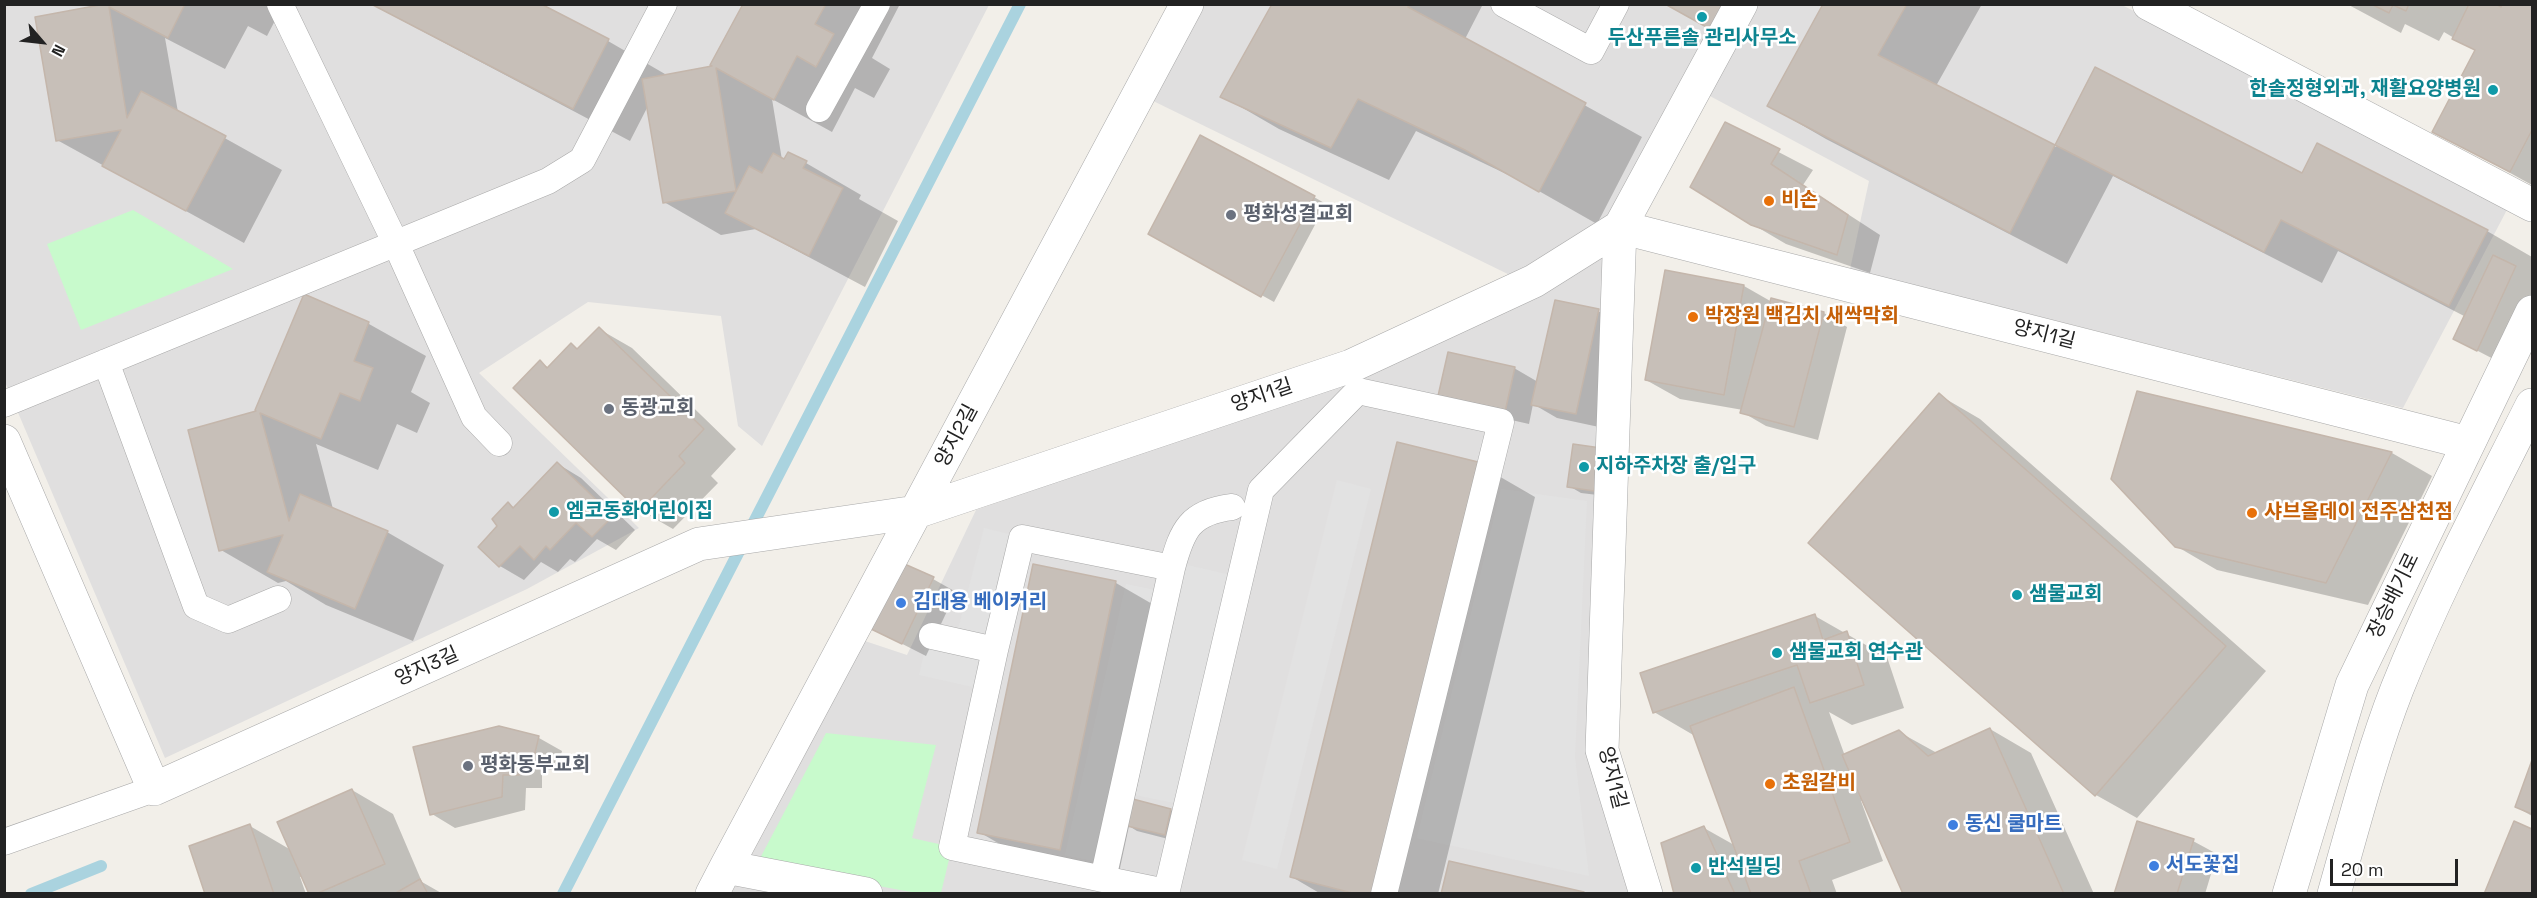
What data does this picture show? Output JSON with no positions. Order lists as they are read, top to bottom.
{
  "streets": {
    "street": [
      "양지1길",
      "양지2길",
      "장승배기로",
      "양지3길"
    ]
  },
  "crossings": [
    ["양지1길", "양지2길"],
    ["양지1길", "장승배기로"],
    ["양지1길", "양지3길"]
  ],
  "places": [
    "두산푸른솔 관리사무소",
    "한솔정형외과, 재활요양병원",
    "비손",
    "평화성결교회",
    "박장원 백김치 새싹막회",
    "동광교회",
    "지하주차장 출/입구",
    "엠코동화어린이집",
    "샤브올데이 전주삼천점",
    "샘물교회",
    "김대용 베이커리",
    "샘물교회 연수관",
    "평화동부교회",
    "초원갈비",
    "동신 쿨마트",
    "서도꽃집",
    "반석빌딩"
  ],
  "scale_bar": "20 m",
  "north": "bottom right"
}
